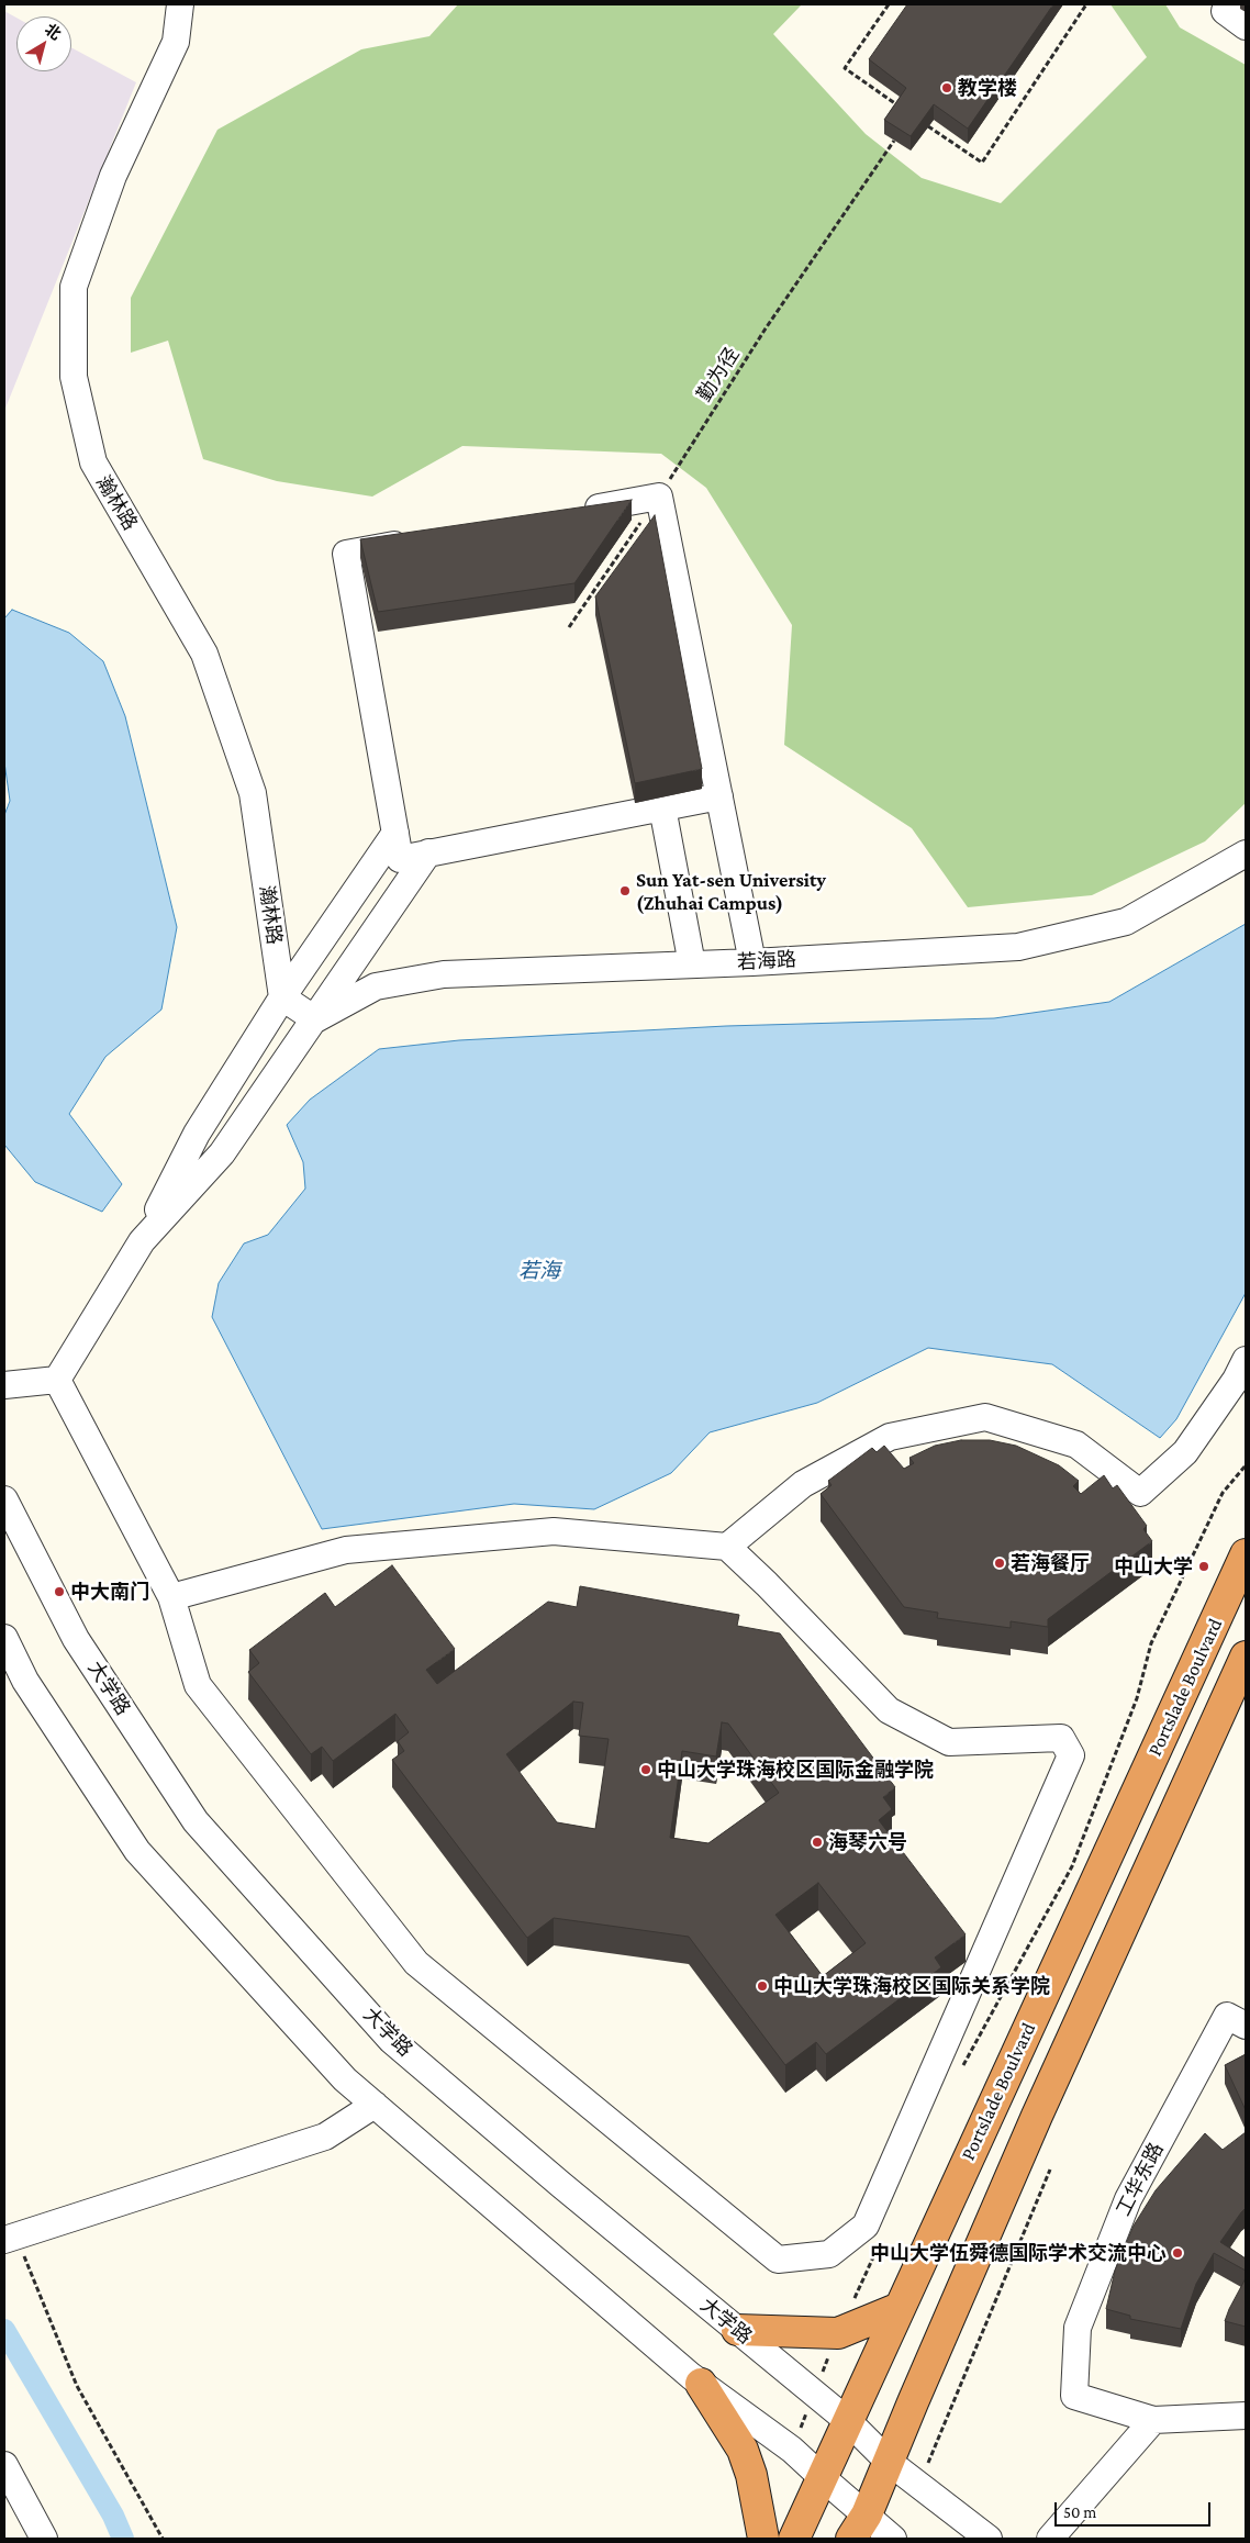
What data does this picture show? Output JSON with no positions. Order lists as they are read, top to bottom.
{
  "streets": {
    "highway": ["Portslade Boulvard"],
    "street": [
      "瀚林路",
      "若海路",
      "大学路",
      "工华东路"
    ],
    "path": ["勤为径"]
  },
  "crossings": [
    ["Portslade Boulvard", "大学路"]
  ],
  "water": ["若海"],
  "places": [
    "教学楼",
    "Sun Yat-sen University (Zhuhai Campus)",
    "若海餐厅",
    "中山大学",
    "中大南门",
    "中山大学珠海校区国际金融学院",
    "海琴六号",
    "中山大学珠海校区国际关系学院",
    "中山大学伍舜德国际学术交流中心"
  ],
  "scale_bar": "50 m",
  "north": "top right"
}
